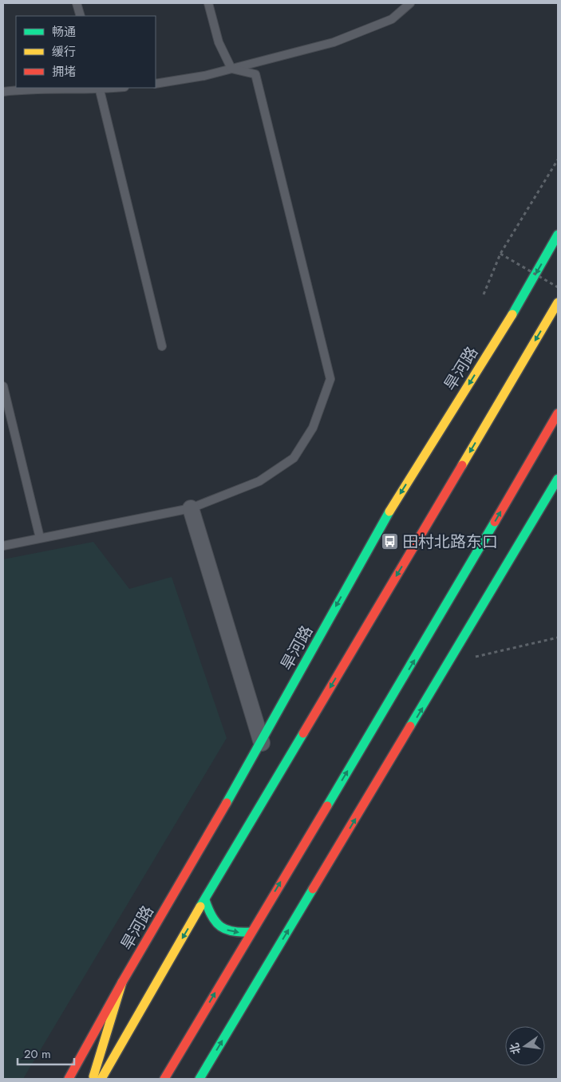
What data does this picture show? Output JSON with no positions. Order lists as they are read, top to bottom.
{
  "streets": {
    "main road": ["旱河路"]
  },
  "places": {
    "bus stop": ["田村北路东口"]
  },
  "legend": ["畅通", "缓行", "拥堵"],
  "scale_bar": "20 m",
  "north": "left"
}
